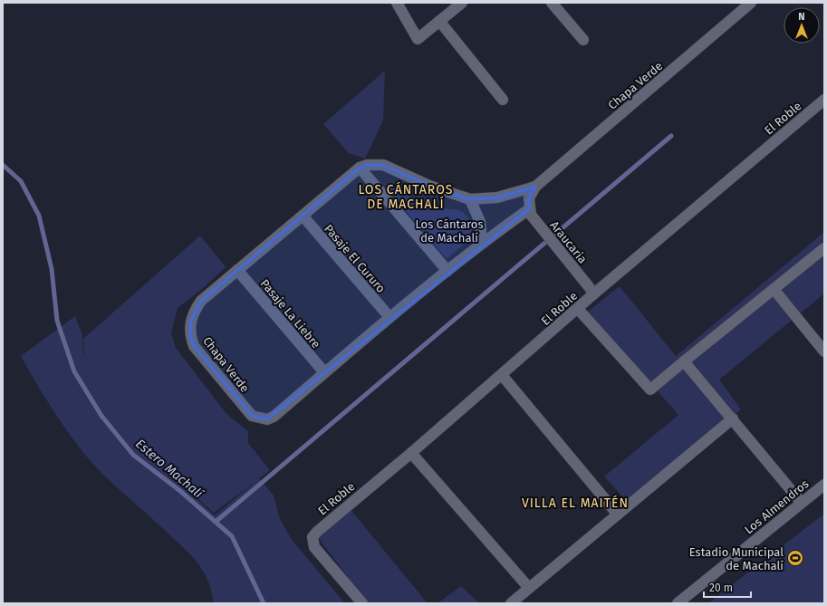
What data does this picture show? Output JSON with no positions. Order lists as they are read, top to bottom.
{
  "streets": {
    "street": [
      "Chapa Verde",
      "El Roble",
      "Araucaria",
      "Pasaje El Cururo",
      "Pasaje La Liebre",
      "Los Almendros"
    ]
  },
  "crossings": [
    ["Chapa Verde", "Araucaria"],
    ["Chapa Verde", "Pasaje El Cururo"],
    ["Chapa Verde", "Pasaje La Liebre"],
    ["El Roble", "Araucaria"]
  ],
  "districts": ["LOS CÁNTAROS DE MACHALÍ", "VILLA EL MAITÉN"],
  "water": ["Estero Machalí"],
  "parks": ["Los Cántaros de Machalí"],
  "places": {
    "sports": ["Estadio Municipal de Machalí"]
  },
  "scale_bar": "20 m",
  "north": "top"
}
